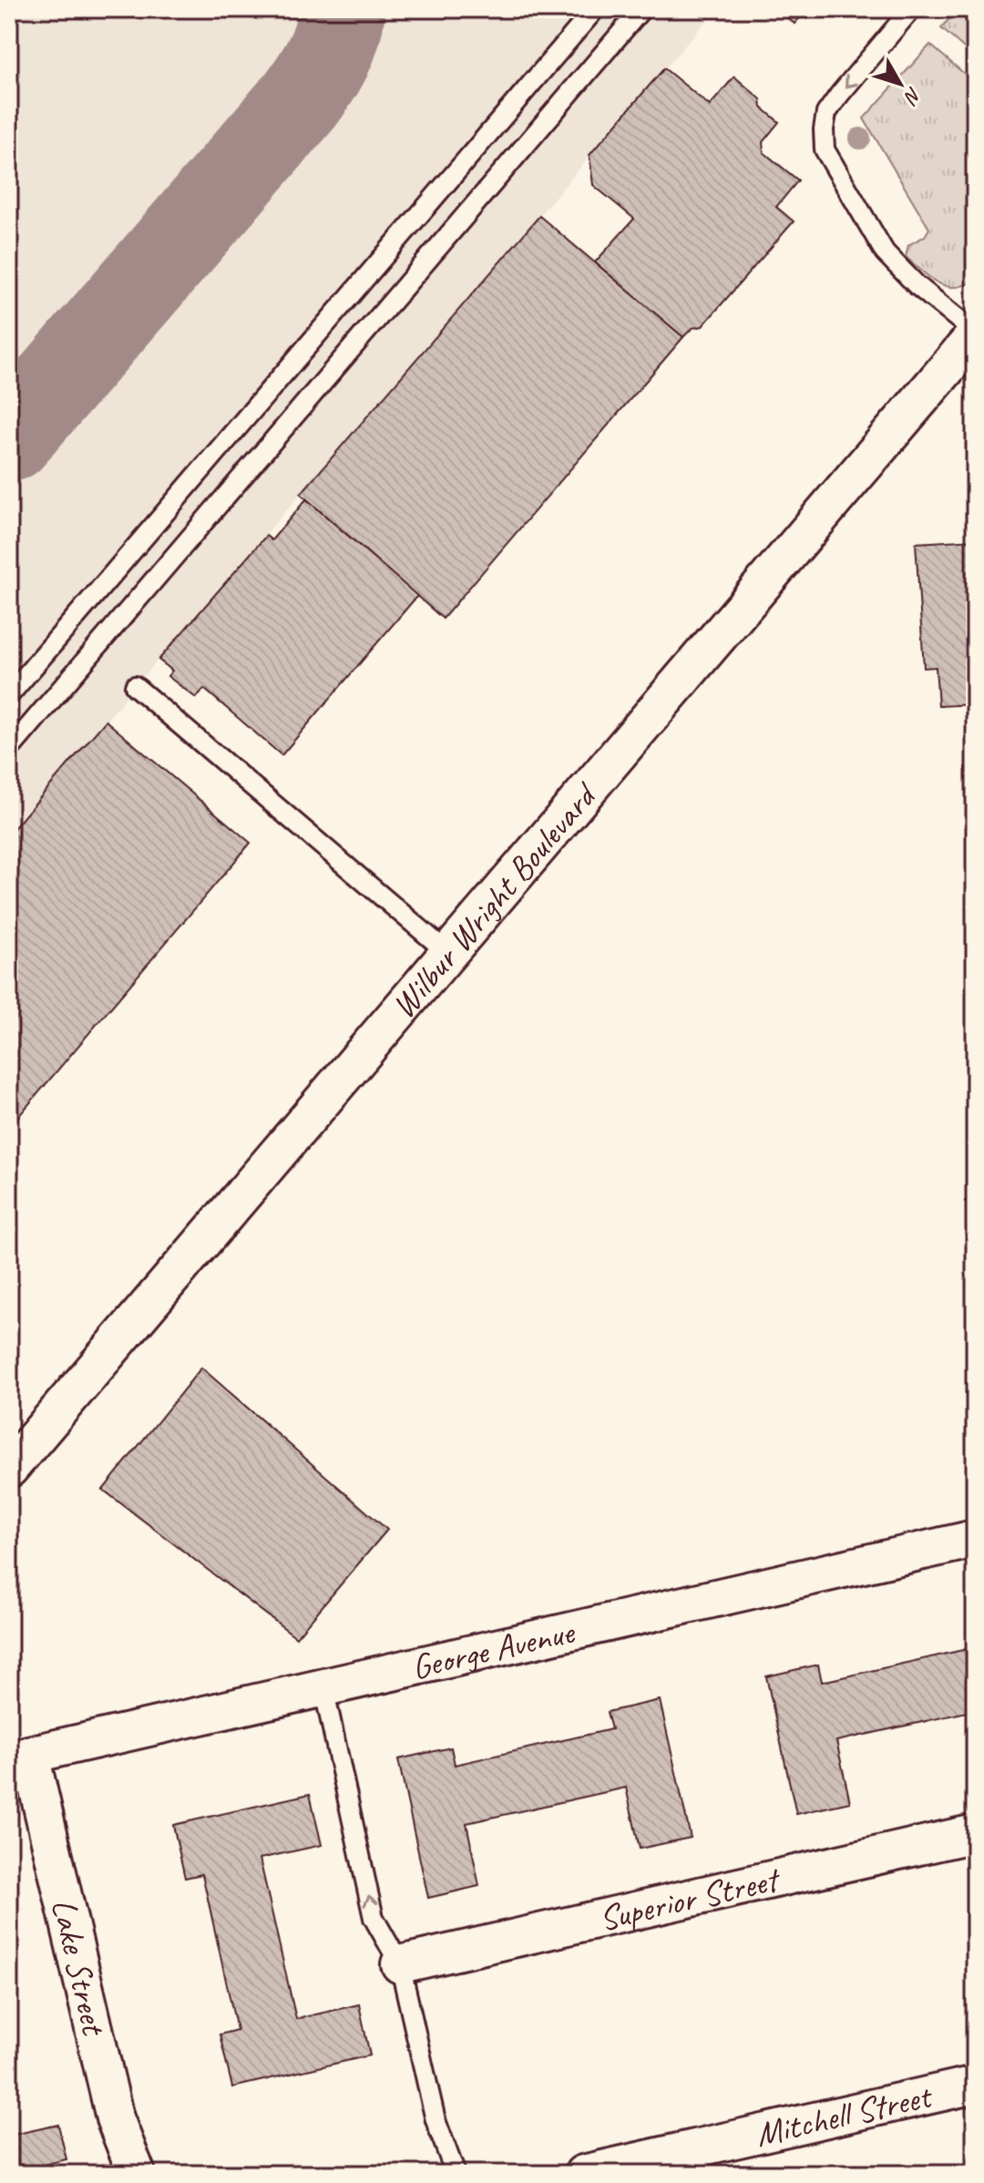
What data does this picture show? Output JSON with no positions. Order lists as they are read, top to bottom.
{
  "streets": {
    "street": [
      "Wilbur Wright Boulevard",
      "George Avenue",
      "Superior Street",
      "Lake Street",
      "Mitchell Street"
    ]
  },
  "crossings": [
    ["George Avenue", "Lake Street"]
  ],
  "north": "bottom right"
}
